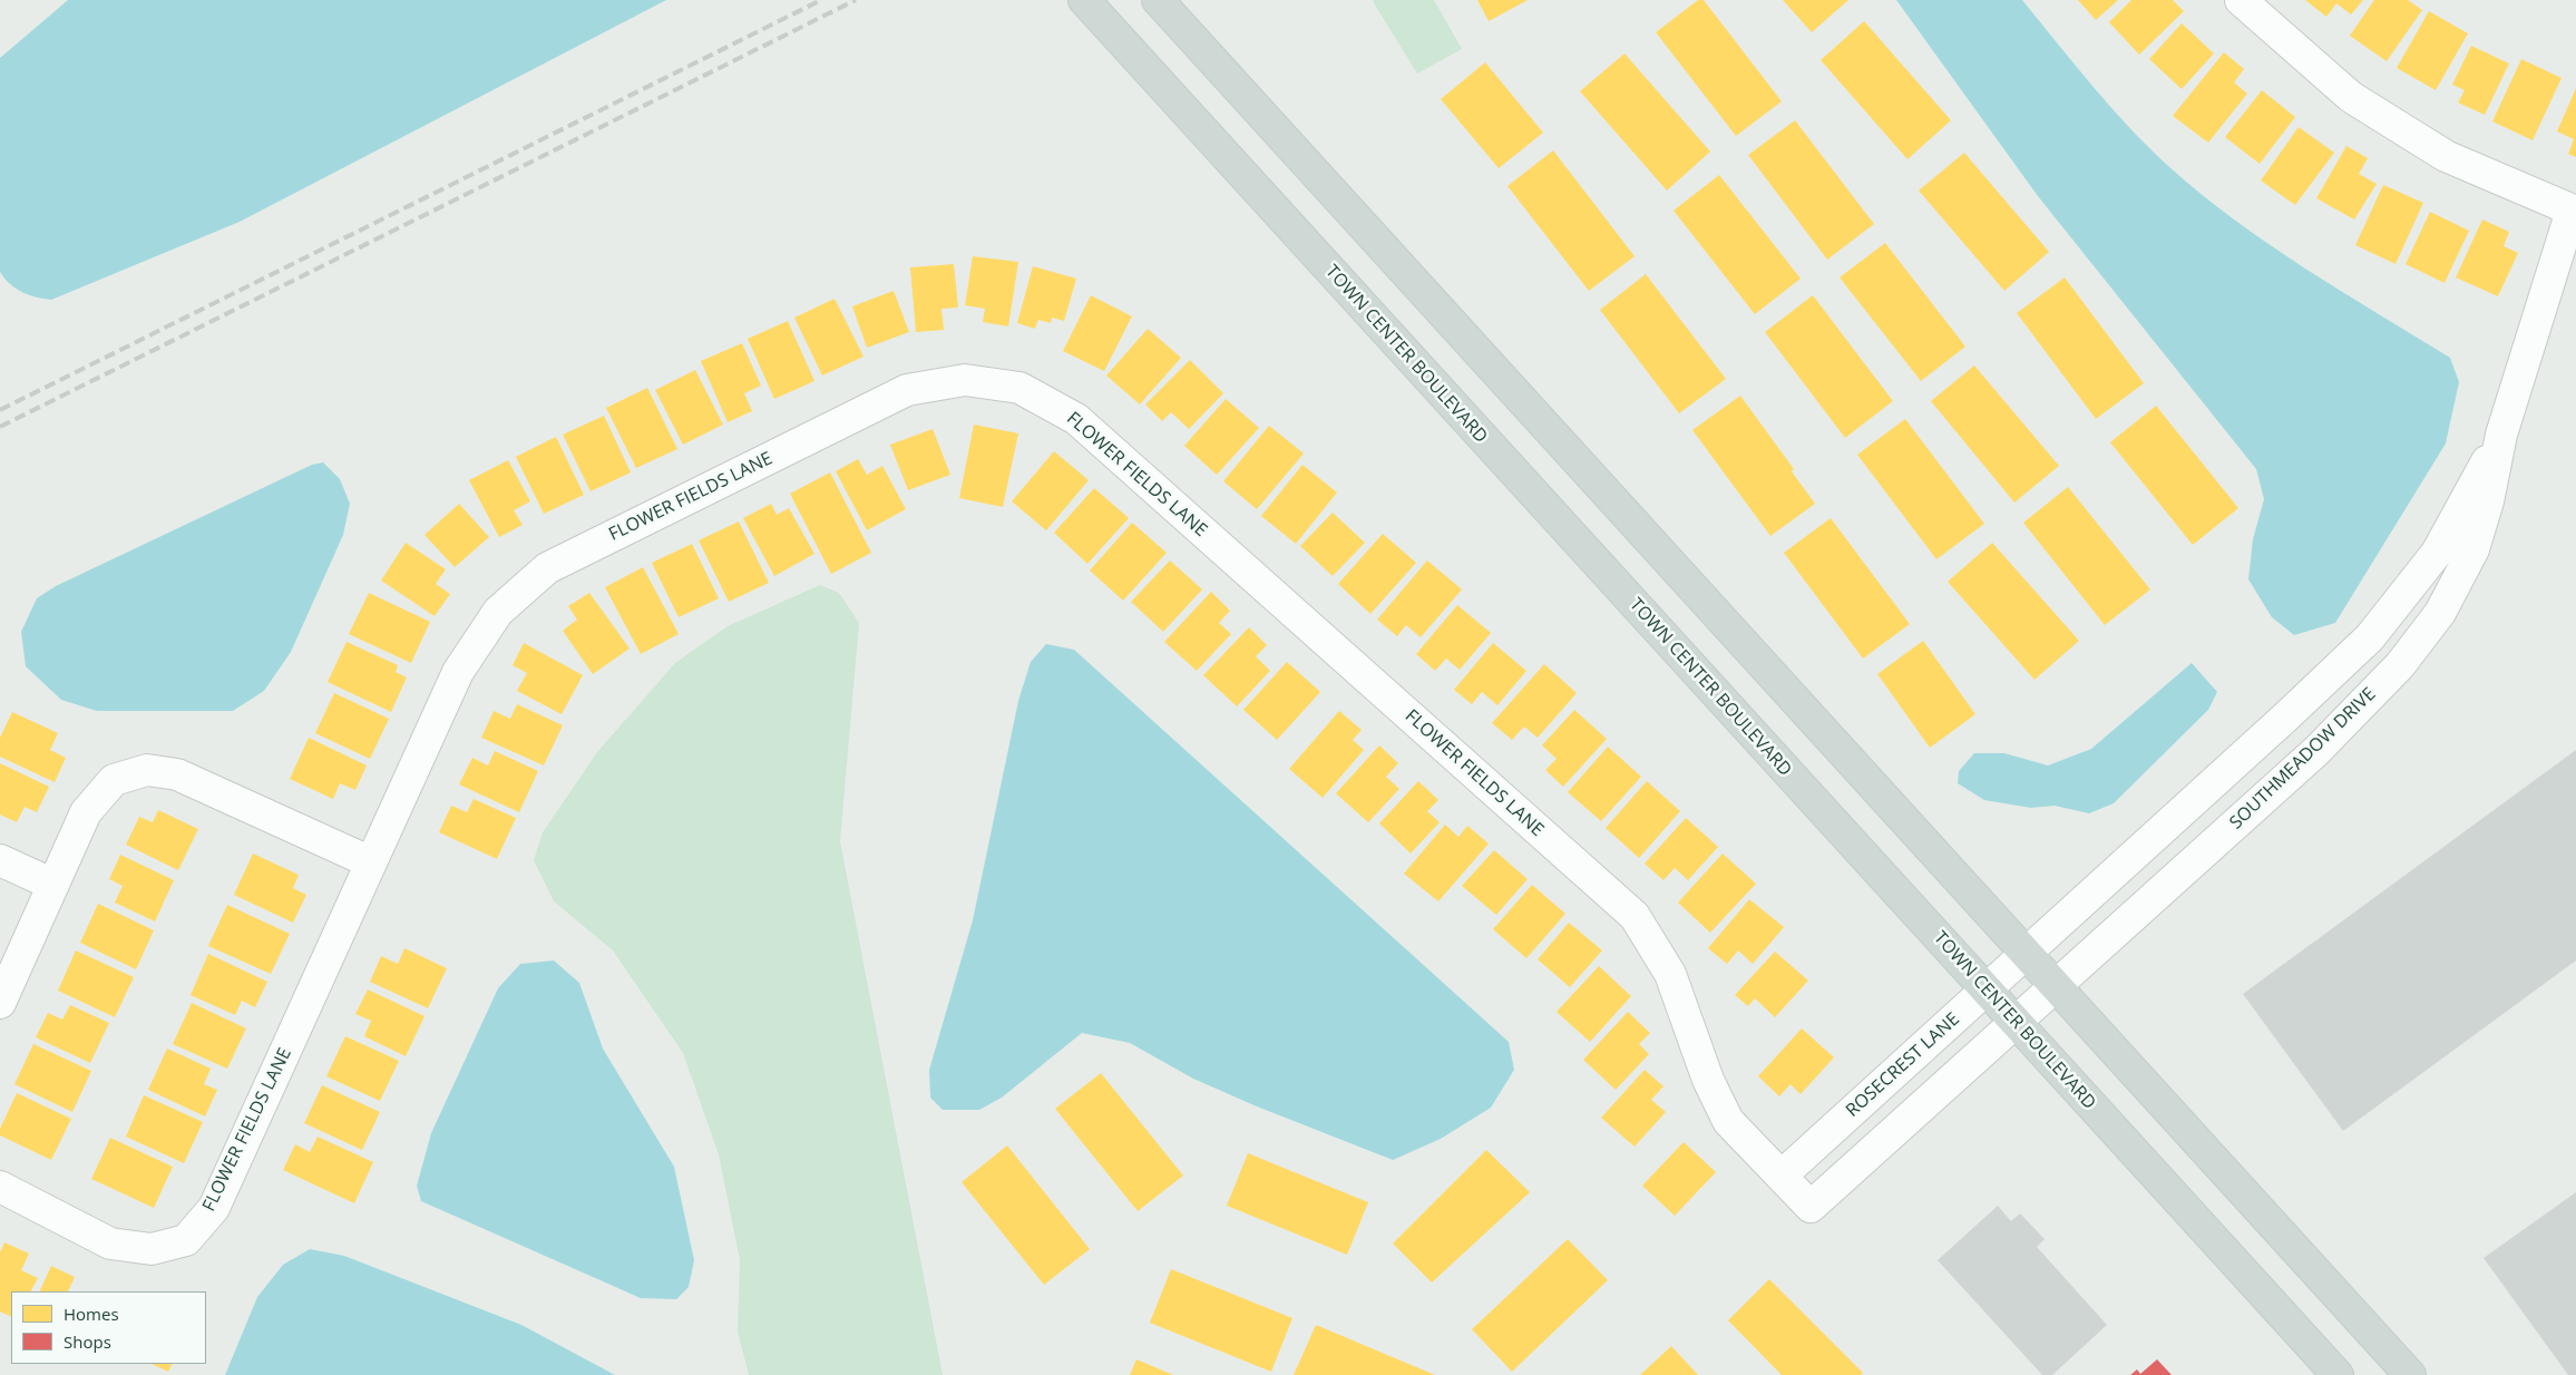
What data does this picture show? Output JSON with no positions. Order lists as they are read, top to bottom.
{
  "streets": {
    "main road": ["TOWN CENTER BOULEVARD"],
    "street": ["FLOWER FIELDS LANE", "SOUTHMEADOW DRIVE", "ROSECREST LANE"]
  },
  "crossings": [
    ["TOWN CENTER BOULEVARD", "FLOWER FIELDS LANE"],
    ["TOWN CENTER BOULEVARD", "SOUTHMEADOW DRIVE"],
    ["TOWN CENTER BOULEVARD", "ROSECREST LANE"],
    ["FLOWER FIELDS LANE", "SOUTHMEADOW DRIVE"],
    ["FLOWER FIELDS LANE", "ROSECREST LANE"],
    ["SOUTHMEADOW DRIVE", "ROSECREST LANE"]
  ],
  "legend": ["Homes", "Shops"]
}
